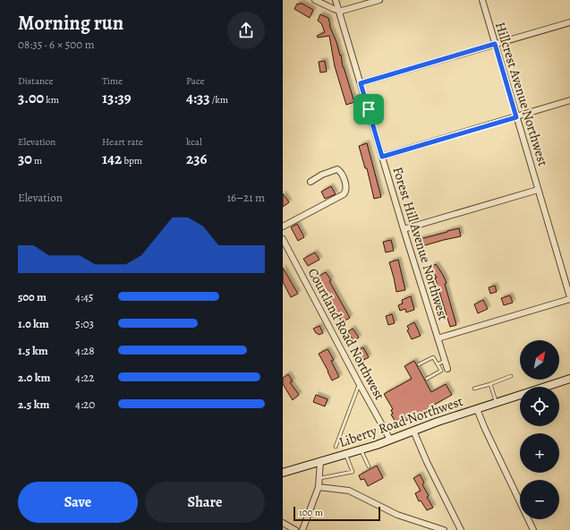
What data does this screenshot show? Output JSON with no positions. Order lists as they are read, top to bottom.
{
  "streets": {
    "street": [
      "Hillcrest Avenue Northwest",
      "Forest Hill Avenue Northwest",
      "Courtland Road Northwest",
      "Liberty Road Northwest"
    ]
  },
  "crossings": [
    ["Courtland Road Northwest", "Liberty Road Northwest"]
  ],
  "scale_bar": "100 m",
  "north": "top right",
  "page": {
    "heading": ["Morning run", "08:35 · 6 × 500 m"],
    "stats": [
      ["Distance", "3.00 km"],
      ["Time", "13:39"],
      ["Pace", "4:33 /km"],
      ["Elevation", "30 m"],
      ["Heart rate", "142 bpm"],
      ["kcal", "236"]
    ],
    "chart": ["Elevation", "16–21 m"],
    "list": [
      {
        "name": "500 m",
        "note": "4:45"
      },
      {
        "name": "1.0 km",
        "note": "5:03"
      },
      {
        "name": "1.5 km",
        "note": "4:28"
      },
      {
        "name": "2.0 km",
        "note": "4:22"
      },
      {
        "name": "2.5 km",
        "note": "4:20"
      }
    ],
    "map_buttons": ["+", "−"],
    "buttons": ["Save", "Share"],
    "scale": "100 m"
  }
}
